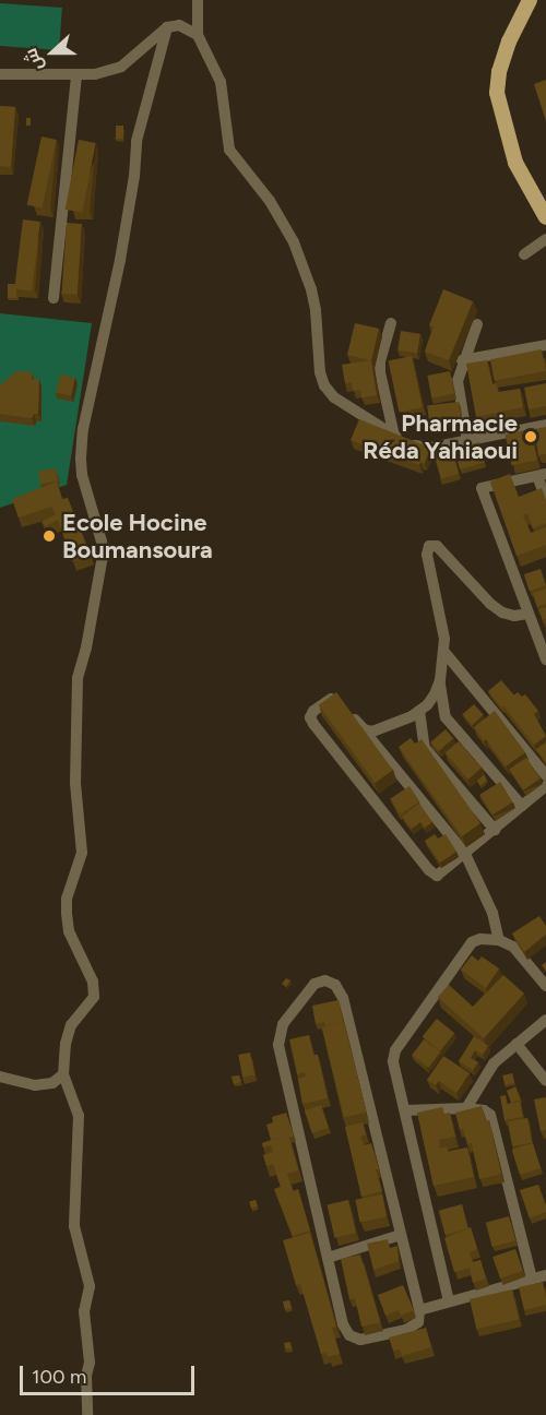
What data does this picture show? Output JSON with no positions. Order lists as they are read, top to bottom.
{
  "places": ["Pharmacie Réda Yahiaoui", "Ecole Hocine Boumansoura"],
  "scale_bar": "100 m",
  "north": "left"
}
